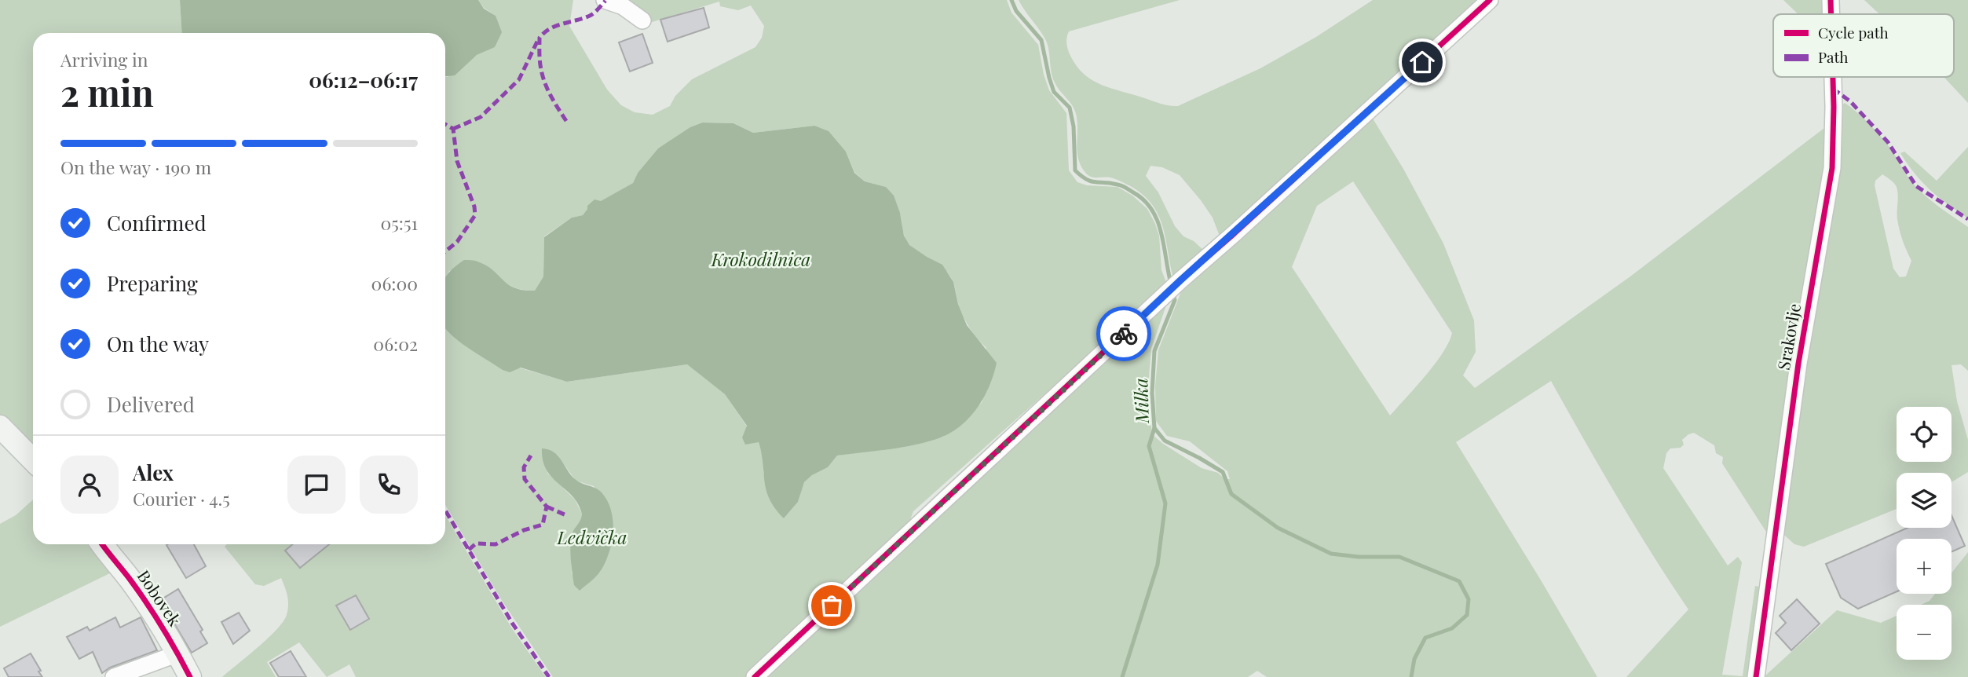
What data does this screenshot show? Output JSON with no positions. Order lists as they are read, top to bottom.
{
  "streets": {
    "street": ["Srakovlje", "Bobovek"]
  },
  "water": ["Krokodilnica", "Milka", "Ledvička"],
  "legend": ["Cycle path", "Path"],
  "page": {
    "heading": ["2 min", "Arriving in", "06:12–06:17"],
    "panel": ["Alex", "Courier · 4.5"],
    "bar": "On the way · 190 m",
    "list": [
      ["Confirmed", "05:51"],
      ["Preparing", "06:00"],
      ["On the way", "06:02"],
      "Delivered"
    ],
    "map_buttons": ["+", "−"]
  }
}
